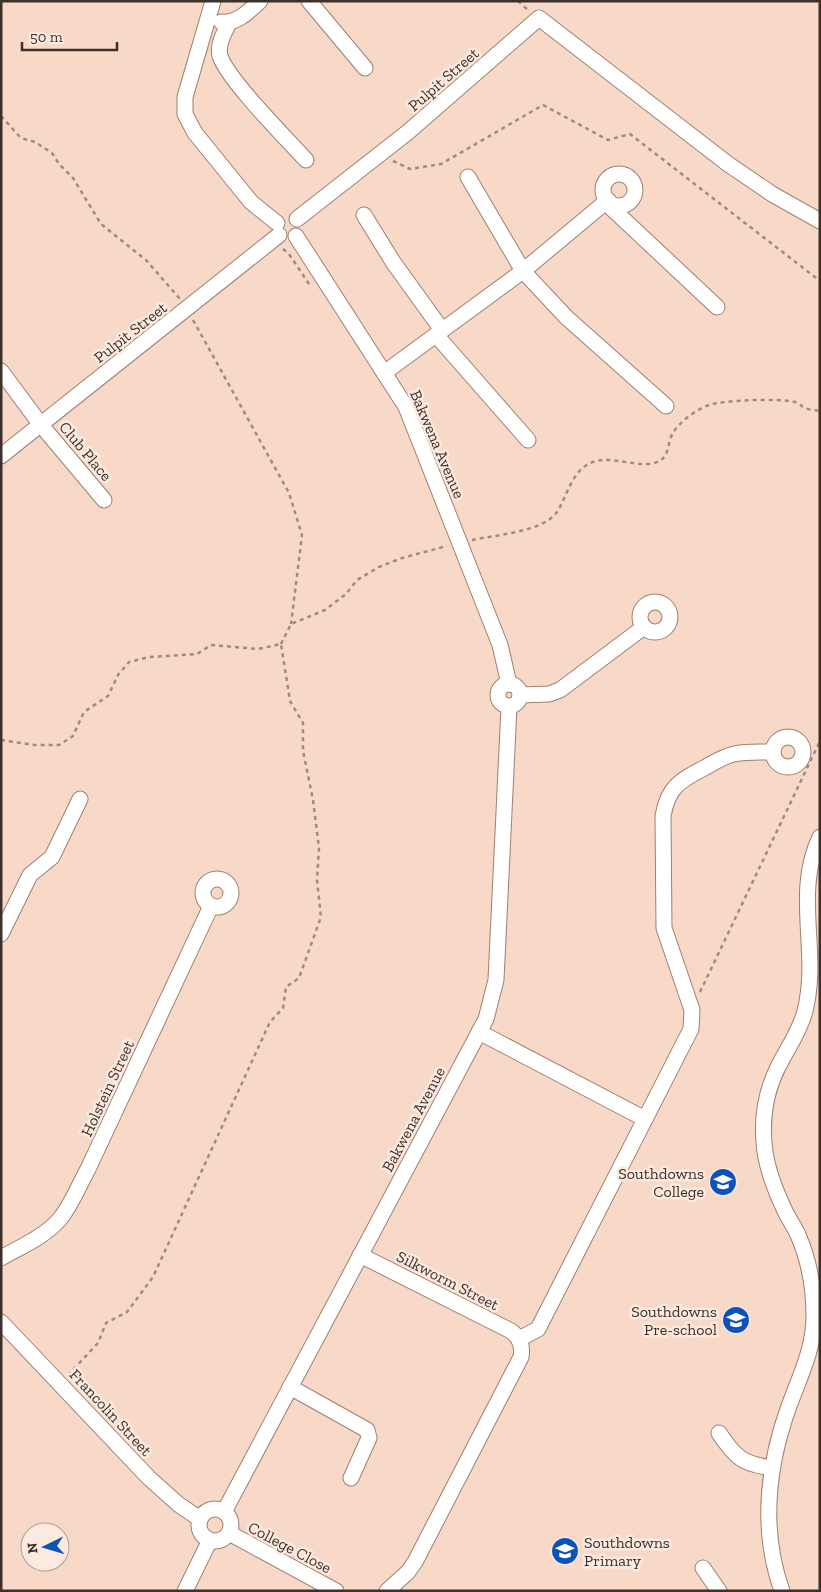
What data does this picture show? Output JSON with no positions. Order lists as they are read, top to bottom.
{
  "streets": {
    "street": [
      "Pulpit Street",
      "Bakwena Avenue",
      "Club Place",
      "Holstein Street",
      "Silkworm Street",
      "Francolin Street",
      "College Close"
    ]
  },
  "crossings": [
    ["Pulpit Street", "Club Place"],
    ["Bakwena Avenue", "Silkworm Street"],
    ["Bakwena Avenue", "Francolin Street"],
    ["Bakwena Avenue", "College Close"],
    ["Francolin Street", "College Close"]
  ],
  "places": {
    "school or university": ["Southdowns College", "Southdowns Pre-school", "Southdowns Primary"]
  },
  "scale_bar": "50 m",
  "north": "left"
}
